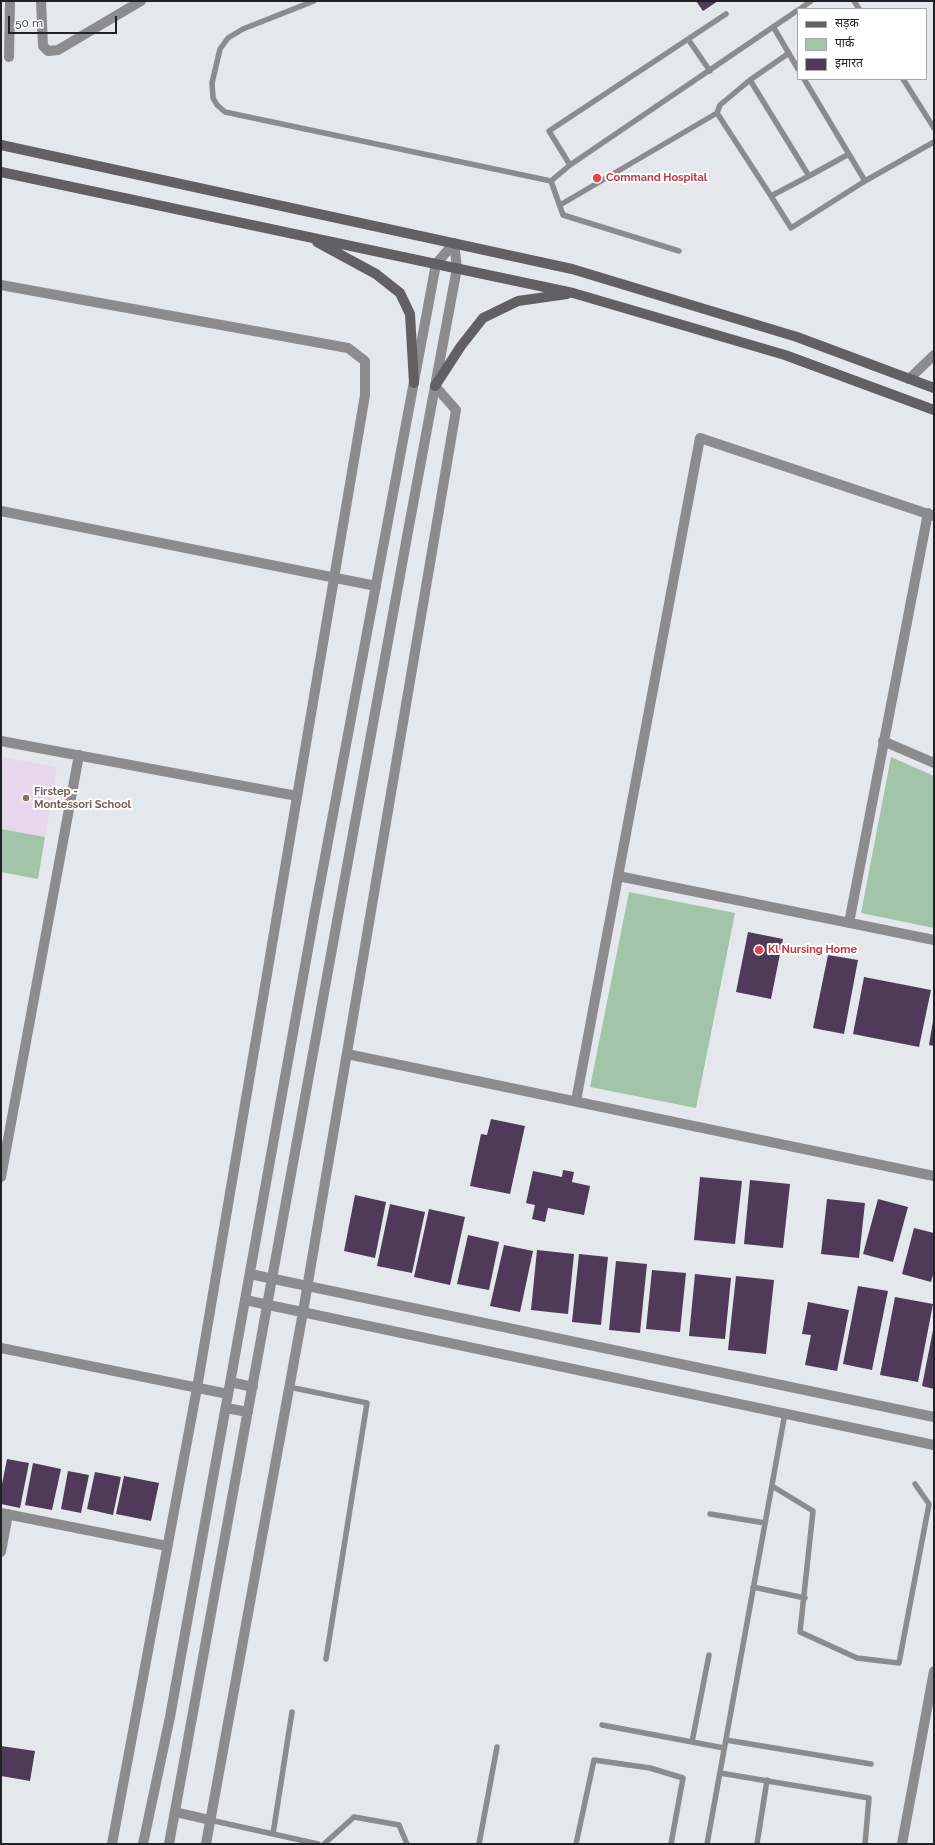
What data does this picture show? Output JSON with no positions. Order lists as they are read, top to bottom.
{
  "places": ["Command Hospital", "Firstep - Montessori School", "Kl Nursing Home"],
  "legend": ["सड़क", "पार्क", "इमारत"],
  "scale_bar": "50 m"
}
